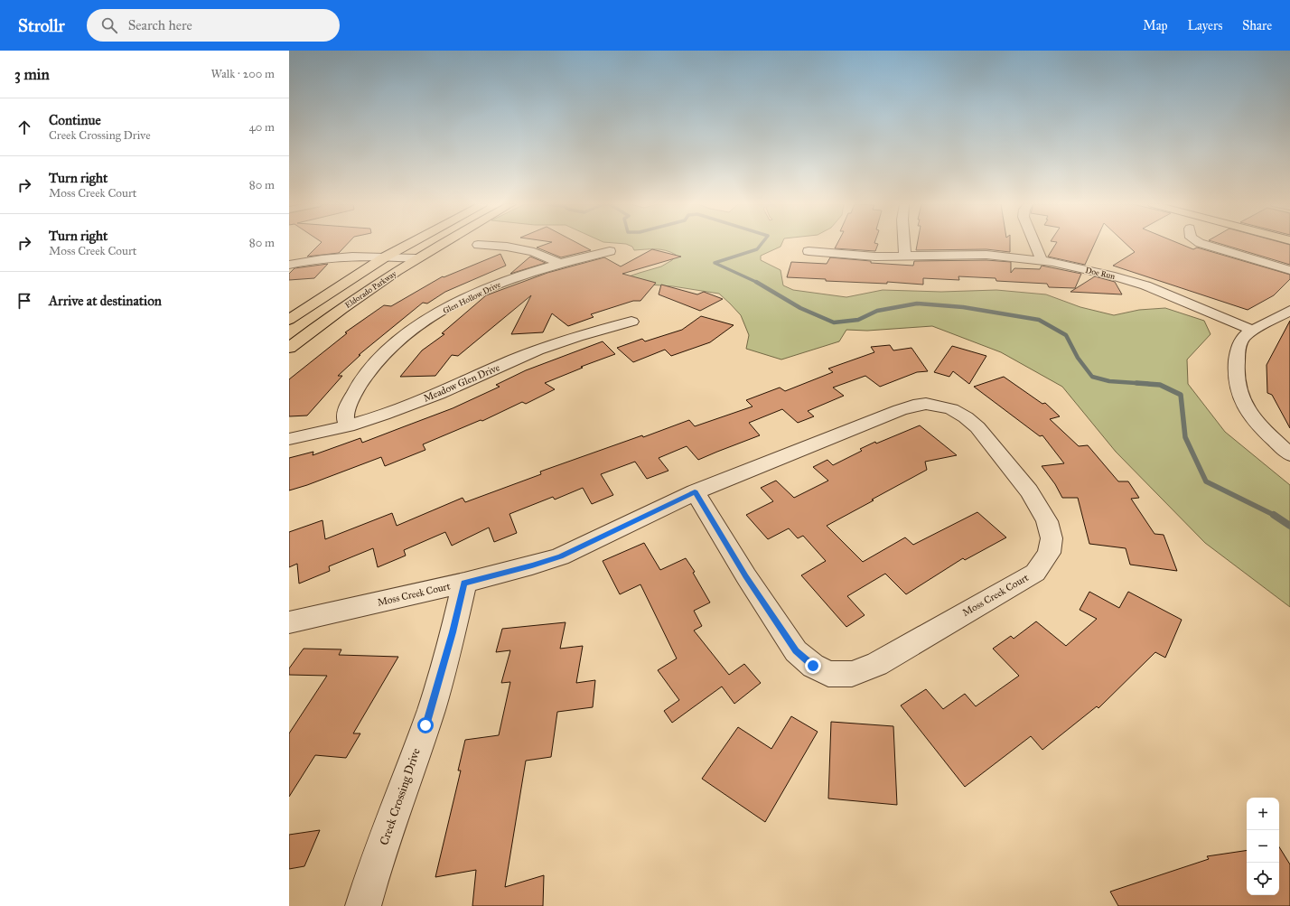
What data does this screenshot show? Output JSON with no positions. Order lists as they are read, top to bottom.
{
  "streets": {
    "main road": ["Eldorado Parkway"],
    "street": [
      "Doe Run",
      "Glen Hollow Drive",
      "Meadow Glen Drive",
      "Moss Creek Court",
      "Creek Crossing Drive"
    ]
  },
  "crossings": [
    ["Glen Hollow Drive", "Meadow Glen Drive"],
    ["Moss Creek Court", "Creek Crossing Drive"]
  ],
  "page": {
    "header": "Strollr",
    "search": "Search here",
    "nav": ["Map", "Layers", "Share"],
    "heading": ["3 min", "Walk · 200 m"],
    "list": [
      ["Continue", "Creek Crossing Drive", "40 m"],
      ["Turn right", "Moss Creek Court", "80 m"],
      ["Turn right", "Moss Creek Court", "80 m"],
      "Arrive at destination"
    ],
    "map_buttons": ["+", "−"]
  }
}
